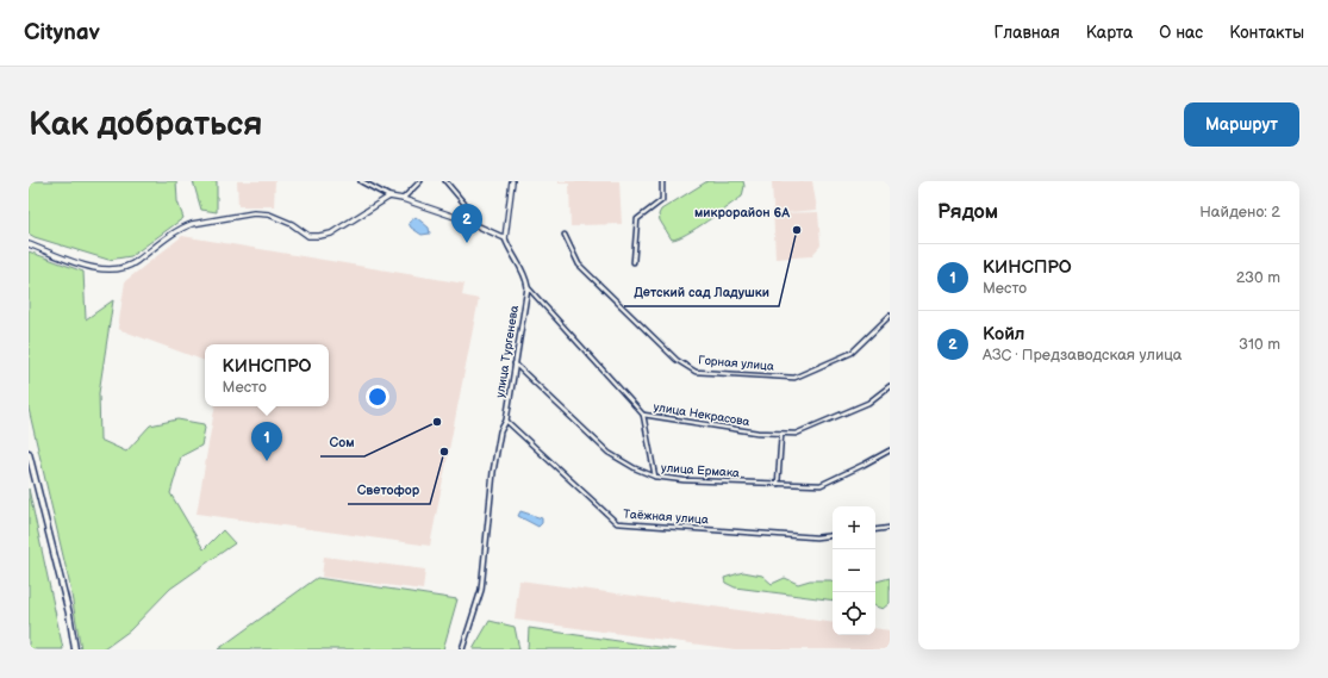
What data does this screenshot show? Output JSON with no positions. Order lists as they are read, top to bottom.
{
  "streets": {
    "street": [
      "улица Тургенева",
      "Горная улица",
      "улица Некрасова",
      "улица Ермака",
      "Таёжная улица"
    ]
  },
  "crossings": [
    ["улица Тургенева", "улица Некрасова"],
    ["улица Тургенева", "улица Ермака"],
    ["улица Тургенева", "Таёжная улица"]
  ],
  "districts": ["микрорайон 6А"],
  "places": ["Детский сад Ладушки", "Сом", "Светофор"],
  "page": {
    "header": "Citynav",
    "nav": [
      "Главная",
      "Карта",
      "О нас",
      "Контакты"
    ],
    "buttons": "Маршрут",
    "title": "Как добраться",
    "heading": ["Рядом", "Найдено: 2"],
    "pins": ["2", "1"],
    "list": [
      {
        "mark": "1",
        "name": "КИНСПРО",
        "note": "Место",
        "value": "230 m"
      },
      {
        "mark": "2",
        "name": "Койл",
        "note": "АЗС · Предзаводская улица",
        "value": "310 m"
      }
    ],
    "popup": ["КИНСПРО", "Место"],
    "map_buttons": ["+", "−"]
  }
}
